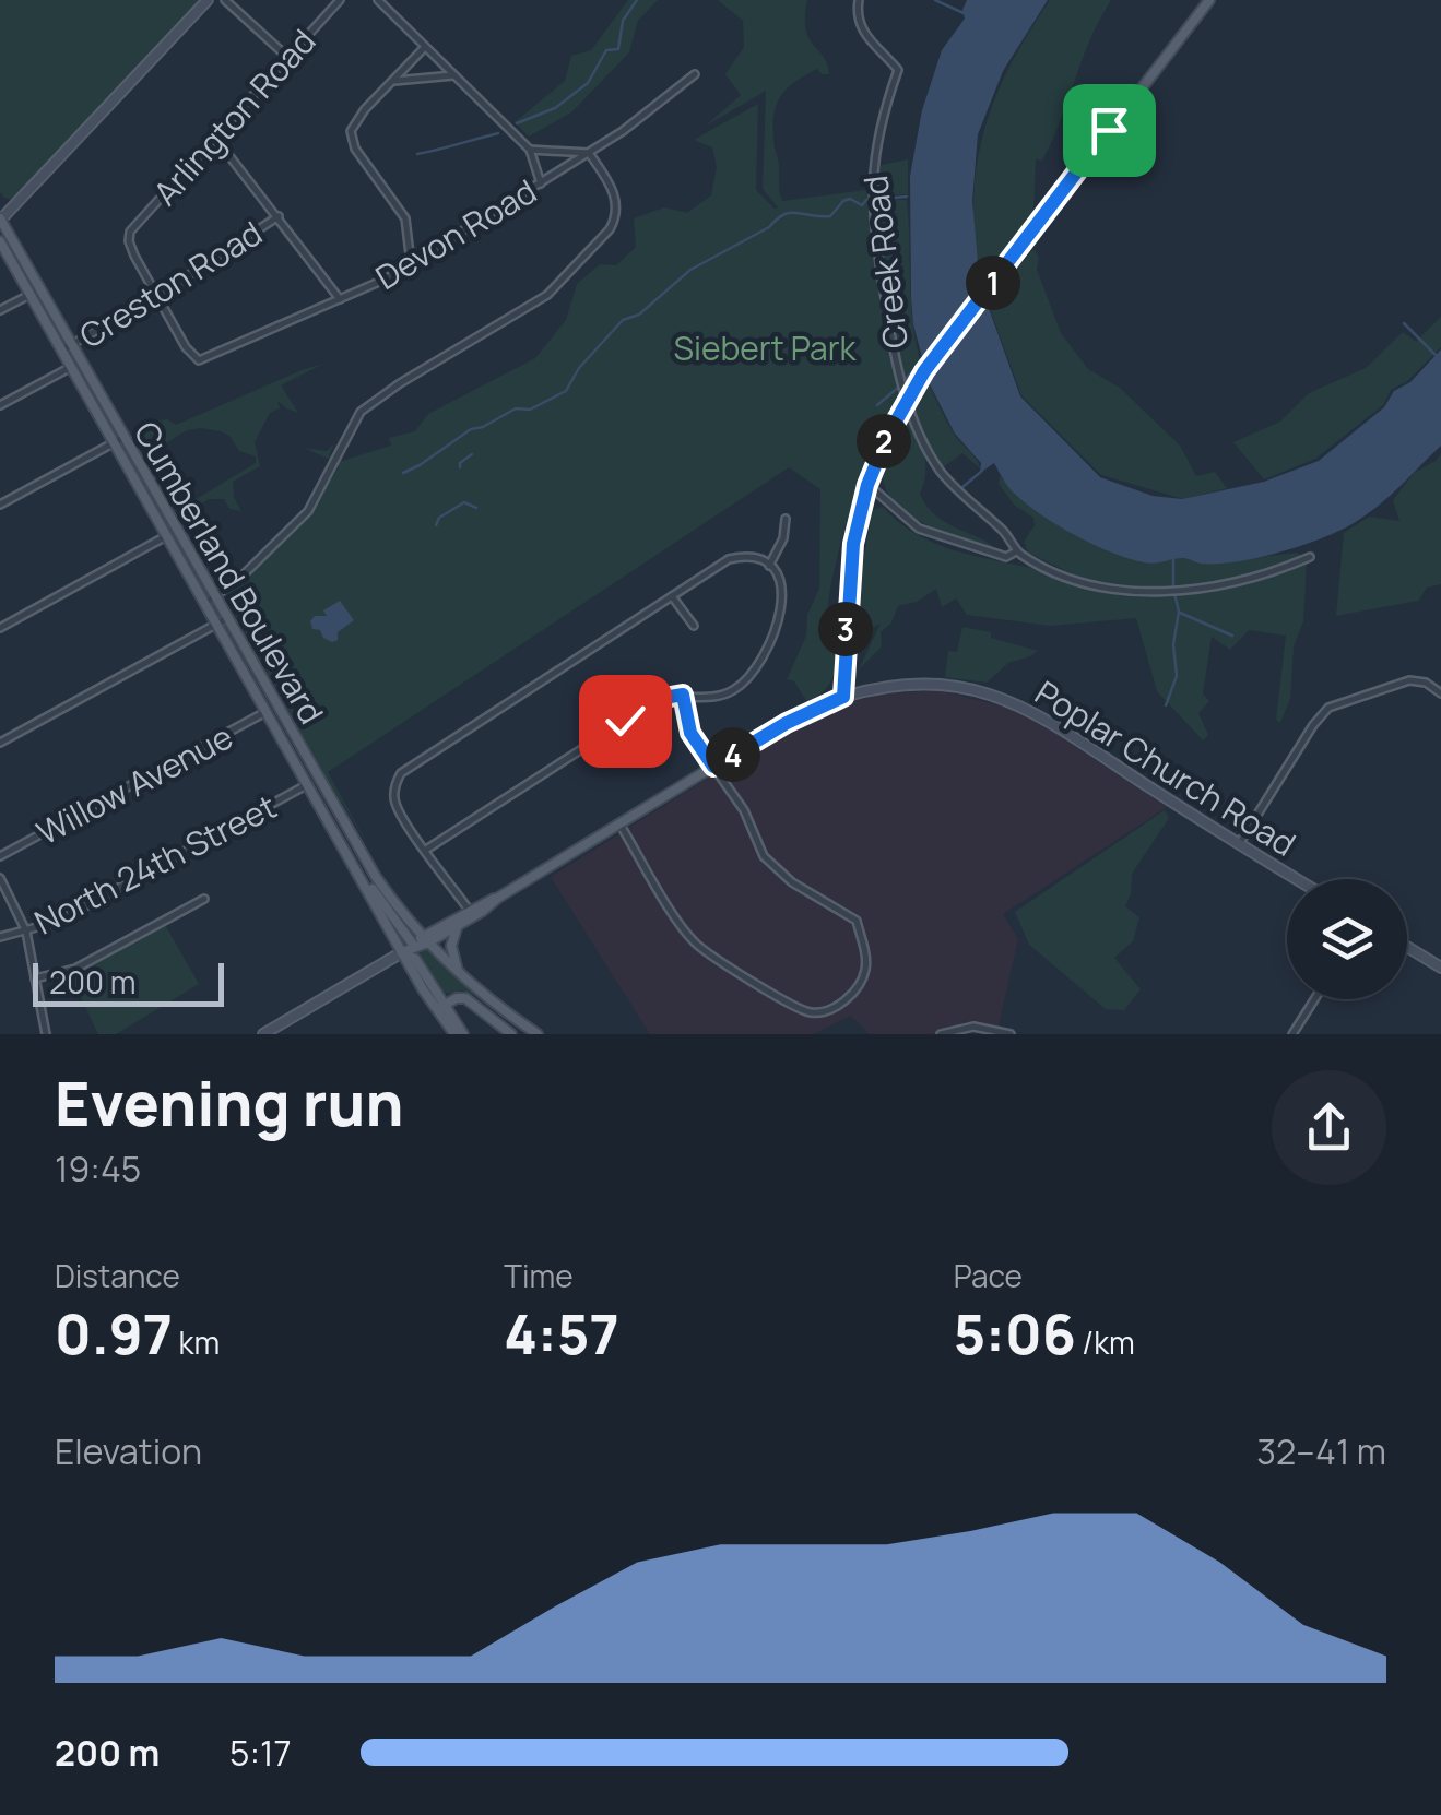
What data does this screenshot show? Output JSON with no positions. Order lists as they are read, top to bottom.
{
  "streets": {
    "main road": ["Cumberland Boulevard"],
    "street": [
      "Arlington Road",
      "Devon Road",
      "Creek Road",
      "Creston Road",
      "Poplar Church Road",
      "Willow Avenue",
      "North 24th Street"
    ]
  },
  "crossings": [
    ["Arlington Road", "Devon Road"],
    ["Arlington Road", "Creston Road"],
    ["Devon Road", "Creston Road"],
    ["Creston Road", "Cumberland Boulevard"],
    ["Cumberland Boulevard", "Willow Avenue"],
    ["Cumberland Boulevard", "North 24th Street"]
  ],
  "parks": ["Siebert Park"],
  "scale_bar": "200 m",
  "page": {
    "pins": [
      "1",
      "2",
      "3",
      "4"
    ],
    "scale": "200 m",
    "heading": ["Evening run", "19:45"],
    "stats": [
      ["Distance", "0.97 km"],
      ["Time", "4:57"],
      ["Pace", "5:06 /km"]
    ],
    "chart": ["Elevation", "32–41 m"],
    "list": [
      {
        "name": "200 m",
        "note": "5:17"
      }
    ]
  }
}
